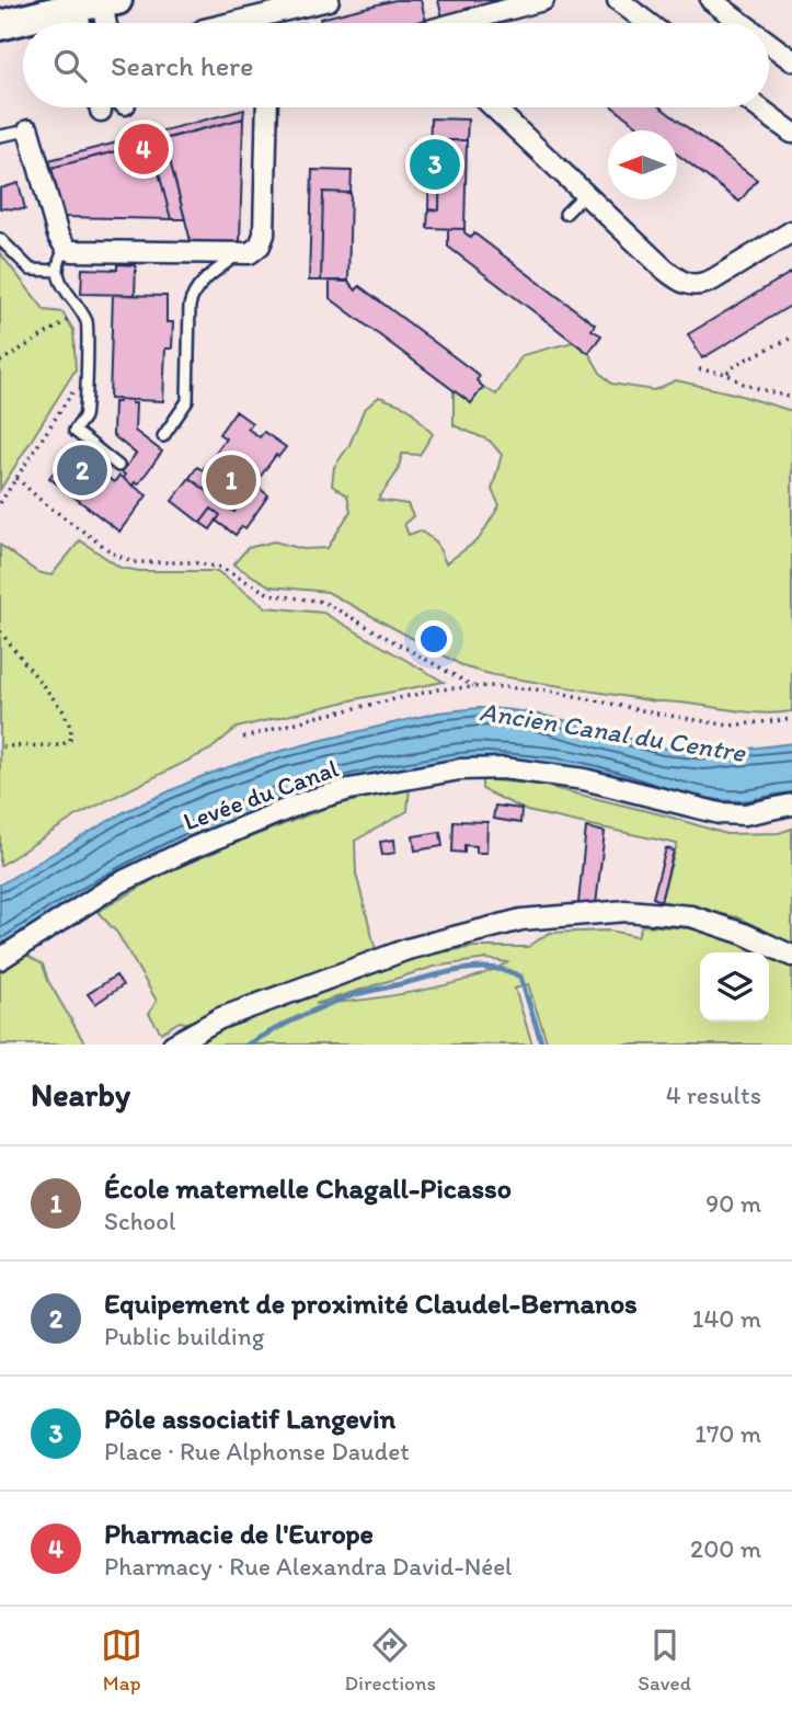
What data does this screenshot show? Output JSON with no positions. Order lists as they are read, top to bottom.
{
  "streets": {
    "street": ["Levée du Canal"]
  },
  "water": ["Ancien Canal du Centre"],
  "north": "left",
  "page": {
    "search": "Search here",
    "pins": [
      "4",
      "3",
      "2",
      "1"
    ],
    "heading": ["Nearby", "4 results"],
    "list": [
      {
        "mark": "1",
        "name": "École maternelle Chagall-Picasso",
        "note": "School",
        "value": "90 m"
      },
      {
        "mark": "2",
        "name": "Equipement de proximité Claudel-Bernanos",
        "note": "Public building",
        "value": "140 m"
      },
      {
        "mark": "3",
        "name": "Pôle associatif Langevin",
        "note": "Place · Rue Alphonse Daudet",
        "value": "170 m"
      },
      {
        "mark": "4",
        "name": "Pharmacie de l'Europe",
        "note": "Pharmacy · Rue Alexandra David-Néel",
        "value": "200 m"
      }
    ],
    "nav": ["Map", "Directions", "Saved"]
  }
}
